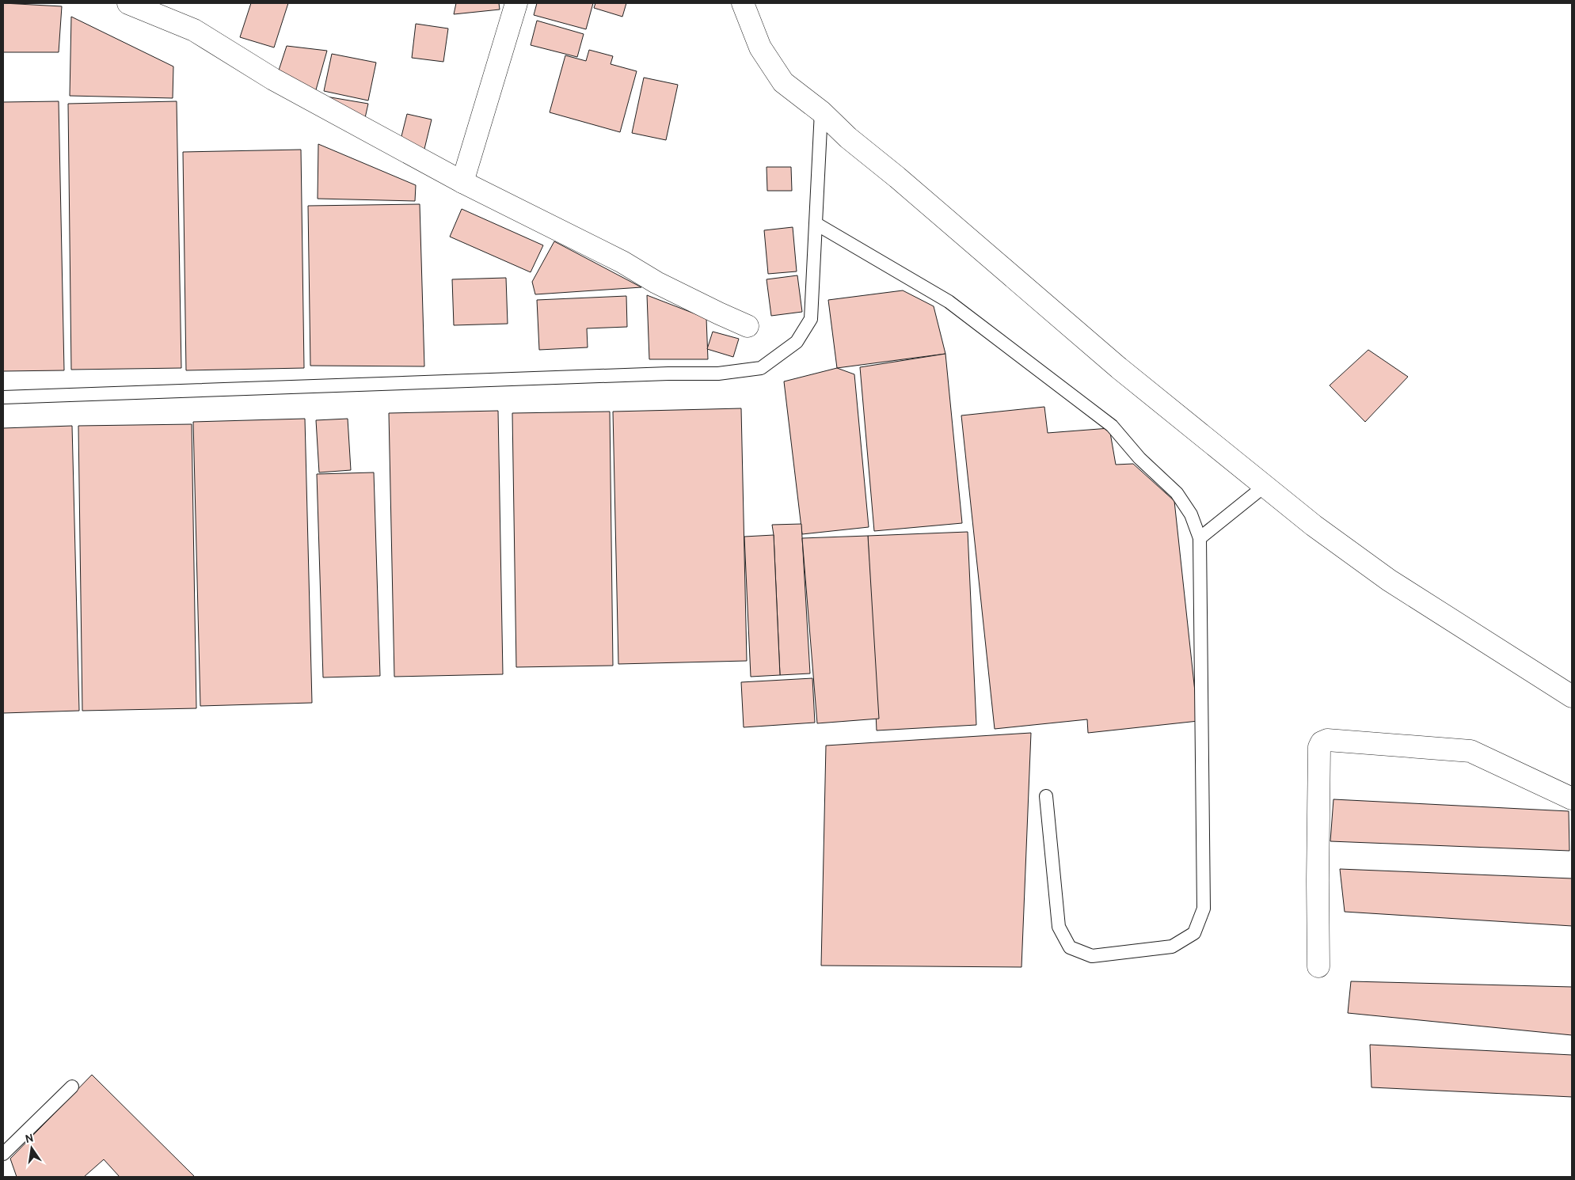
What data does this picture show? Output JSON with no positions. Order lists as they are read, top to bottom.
{
  "north": "top"
}
